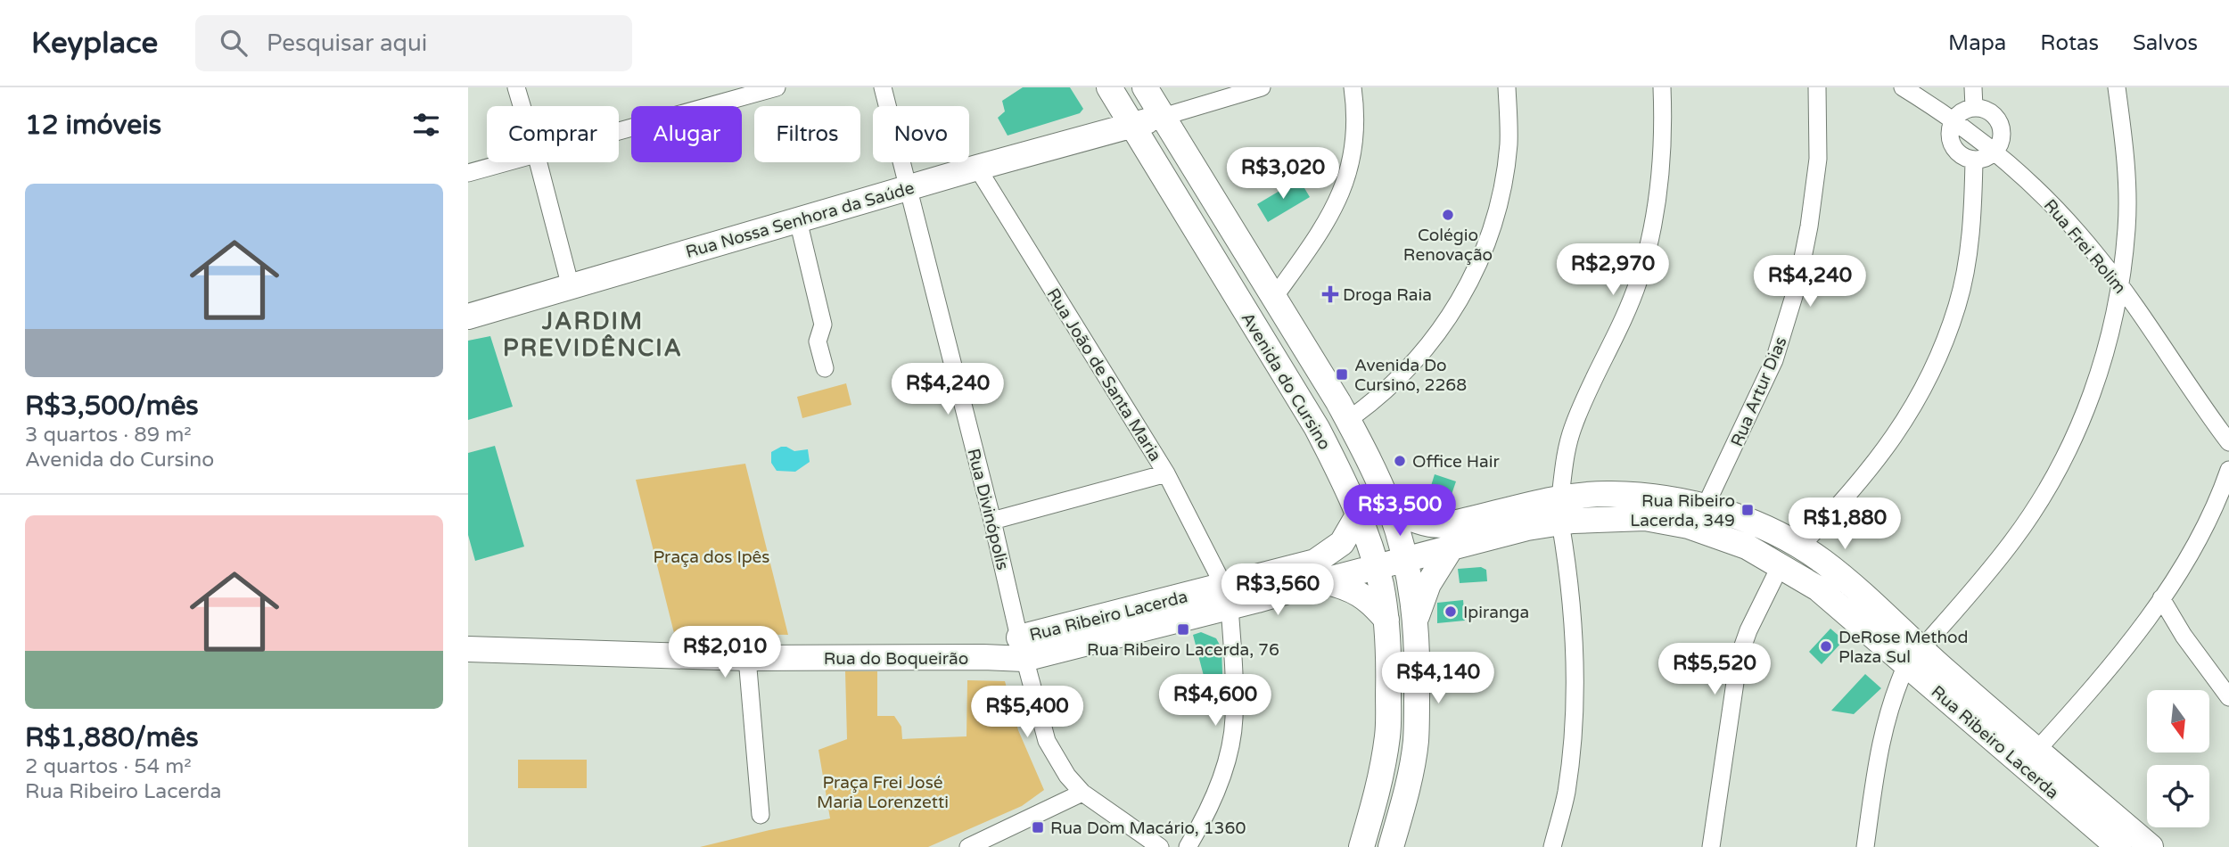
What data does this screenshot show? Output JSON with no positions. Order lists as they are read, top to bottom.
{
  "streets": {
    "street": [
      "Rua Nossa Senhora da Saúde",
      "Rua Frei Rolim",
      "Rua João de Santa Maria",
      "Avenida do Cursino",
      "Rua Artur Dias",
      "Rua Divinópolis",
      "Rua Ribeiro Lacerda",
      "Rua do Boqueirão"
    ]
  },
  "crossings": [
    ["Rua Nossa Senhora da Saúde", "Rua João de Santa Maria"],
    ["Rua Nossa Senhora da Saúde", "Avenida do Cursino"],
    ["Rua Nossa Senhora da Saúde", "Rua Divinópolis"],
    ["Rua João de Santa Maria", "Rua Ribeiro Lacerda"],
    ["Avenida do Cursino", "Rua Ribeiro Lacerda"],
    ["Rua Artur Dias", "Rua Ribeiro Lacerda"],
    ["Rua Divinópolis", "Rua Ribeiro Lacerda"],
    ["Rua Divinópolis", "Rua do Boqueirão"],
    ["Rua Ribeiro Lacerda", "Rua do Boqueirão"]
  ],
  "districts": ["JARDIM PREVIDÊNCIA"],
  "parks": ["Praça dos Ipês", "Praça Frei José Maria Lorenzetti"],
  "places": {
    "other": [
      "Colégio Renovação",
      "Office Hair",
      "Ipiranga",
      "DeRose Method Plaza Sul"
    ],
    "health": ["Droga Raia"],
    "transit": [
      "Avenida Do Cursino, 2268",
      "Rua Ribeiro Lacerda, 349",
      "Rua Ribeiro Lacerda, 76",
      "Rua Dom Macário, 1360"
    ]
  },
  "north": "bottom",
  "page": {
    "header": "Keyplace",
    "search": "Pesquisar aqui",
    "nav": ["Mapa", "Rotas", "Salvos"],
    "heading": "12 imóveis",
    "chip": [
      "Comprar",
      "Alugar",
      "Filtros",
      "Novo"
    ],
    "price": [
      "R$3,020",
      "R$2,970",
      "R$4,240",
      "R$4,240",
      "R$3,500",
      "R$1,880",
      "R$3,560",
      "R$2,010",
      "R$5,520",
      "R$4,140",
      "R$4,600",
      "R$5,400"
    ],
    "list": [
      {
        "name": "R$3,500/mês",
        "note": "3 quartos · 89 m² · Avenida do Cursino"
      },
      {
        "name": "R$1,880/mês",
        "note": "2 quartos · 54 m² · Rua Ribeiro Lacerda"
      }
    ]
  }
}
